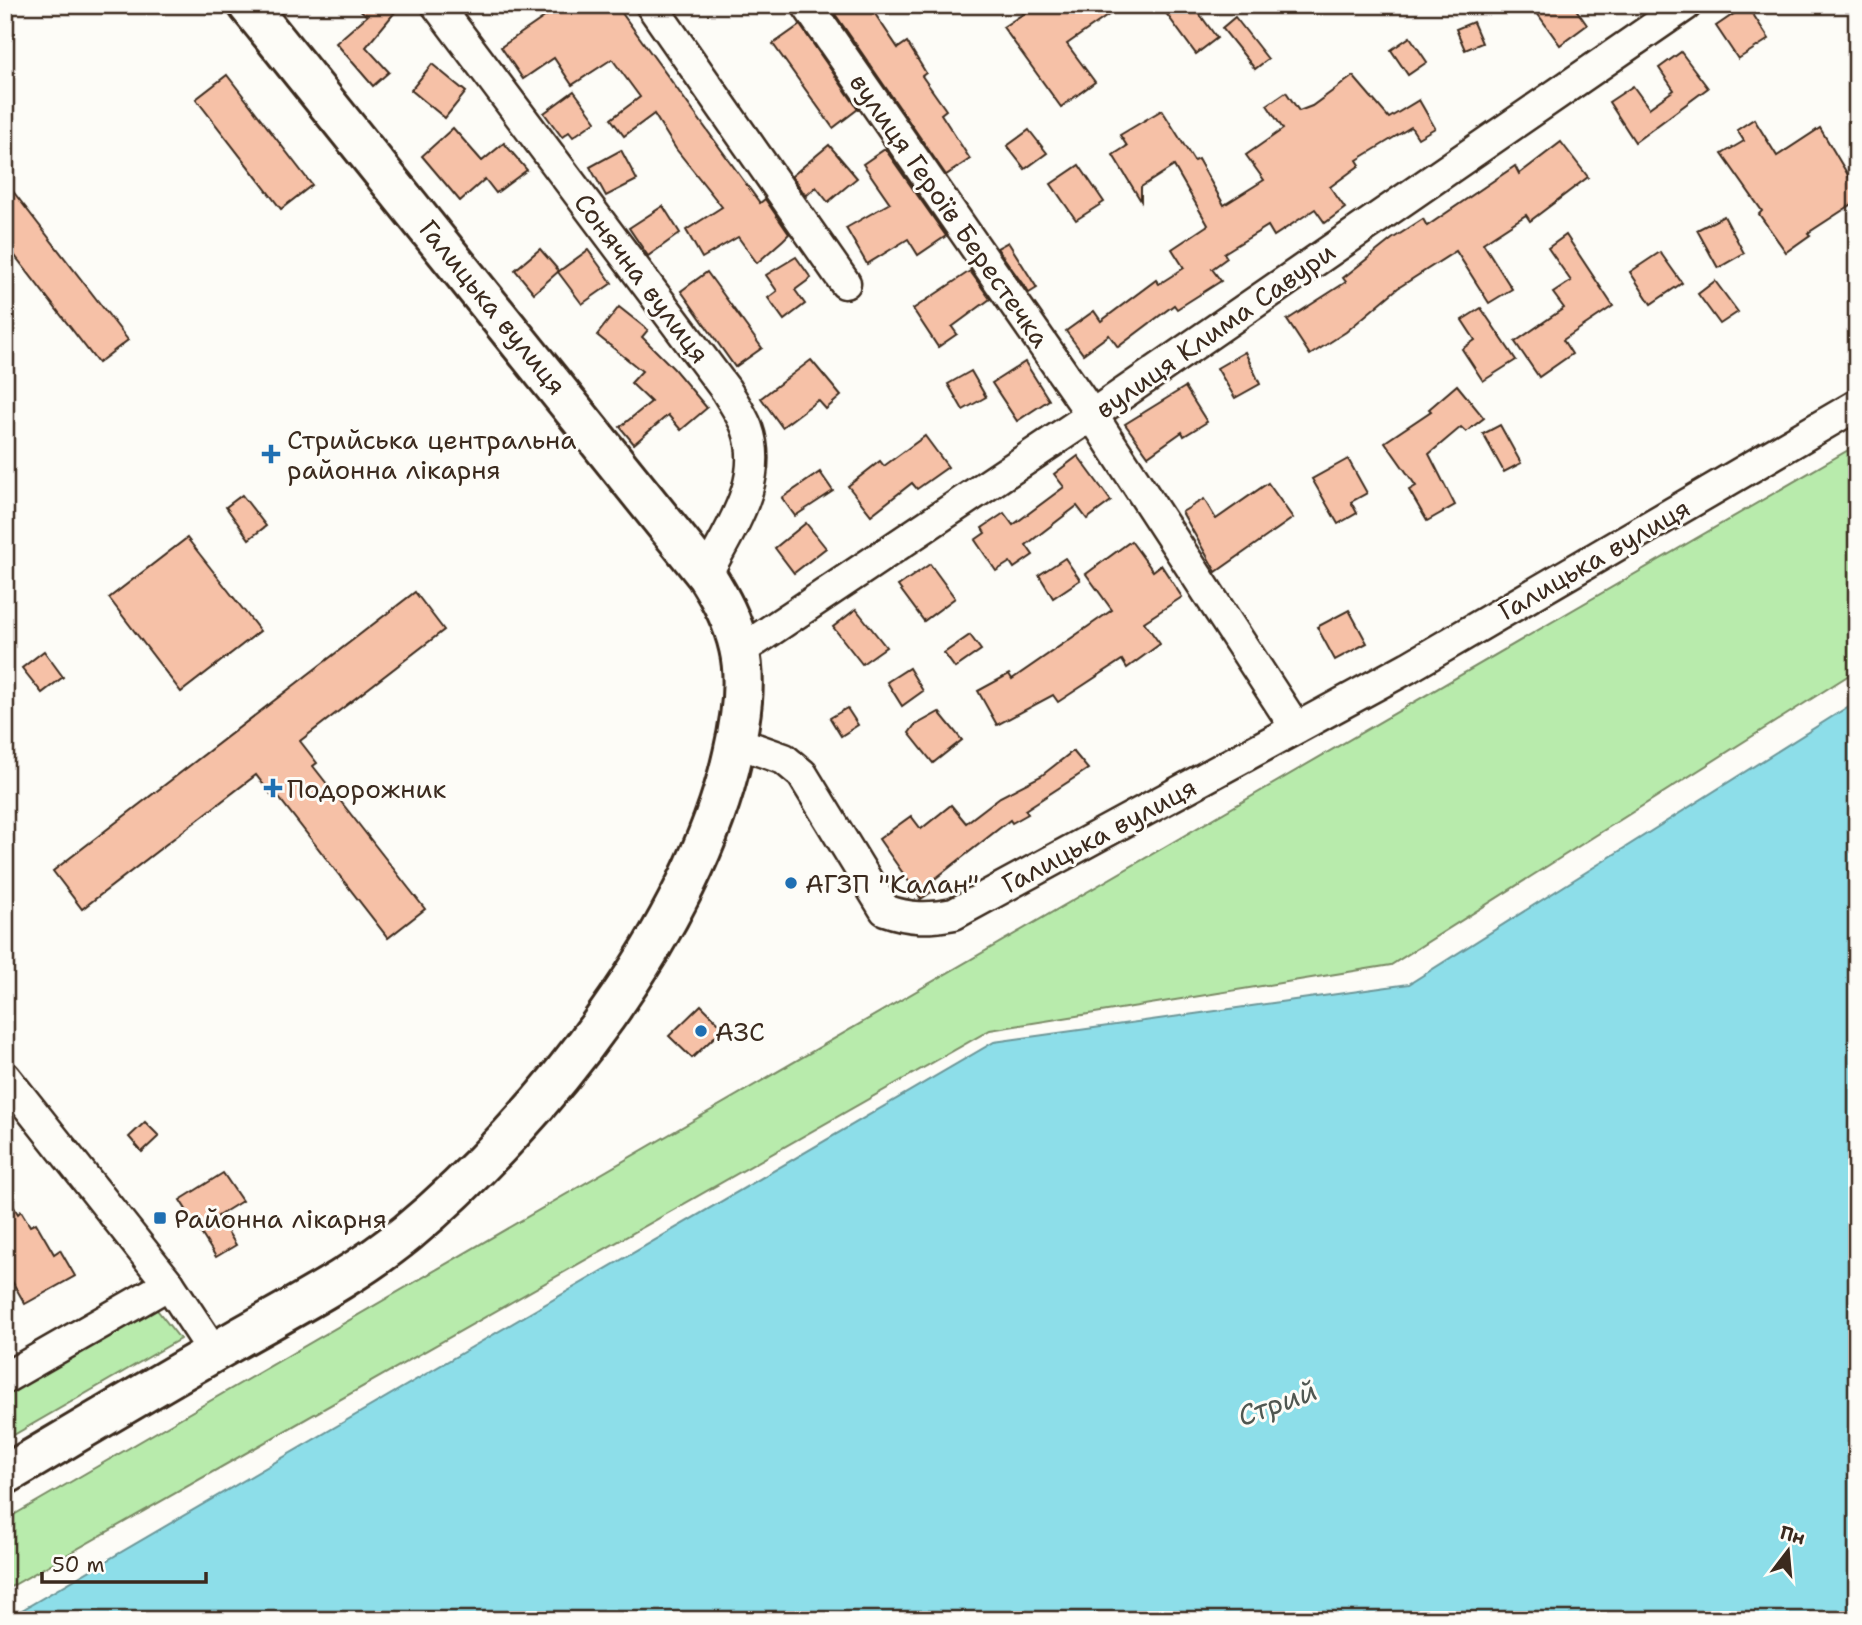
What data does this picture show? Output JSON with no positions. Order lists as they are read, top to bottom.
{
  "streets": {
    "highway": ["Галицька вулиця"],
    "street": ["вулиця Героїв Берестечка", "Сонячна вулиця", "вулиця Клима Савури"]
  },
  "crossings": [
    ["вулиця Героїв Берестечка", "Галицька вулиця"],
    ["вулиця Героїв Берестечка", "вулиця Клима Савури"],
    ["Сонячна вулиця", "Галицька вулиця"],
    ["Галицька вулиця", "вулиця Клима Савури"]
  ],
  "water": ["Стрий"],
  "places": {
    "health": ["Стрийська центральна районна лікарня", "Подорожник"],
    "other": ["АГЗП \"Калан\"", "АЗС"],
    "transit": ["Районна лікарня"]
  },
  "scale_bar": "50 m",
  "north": "top"
}
